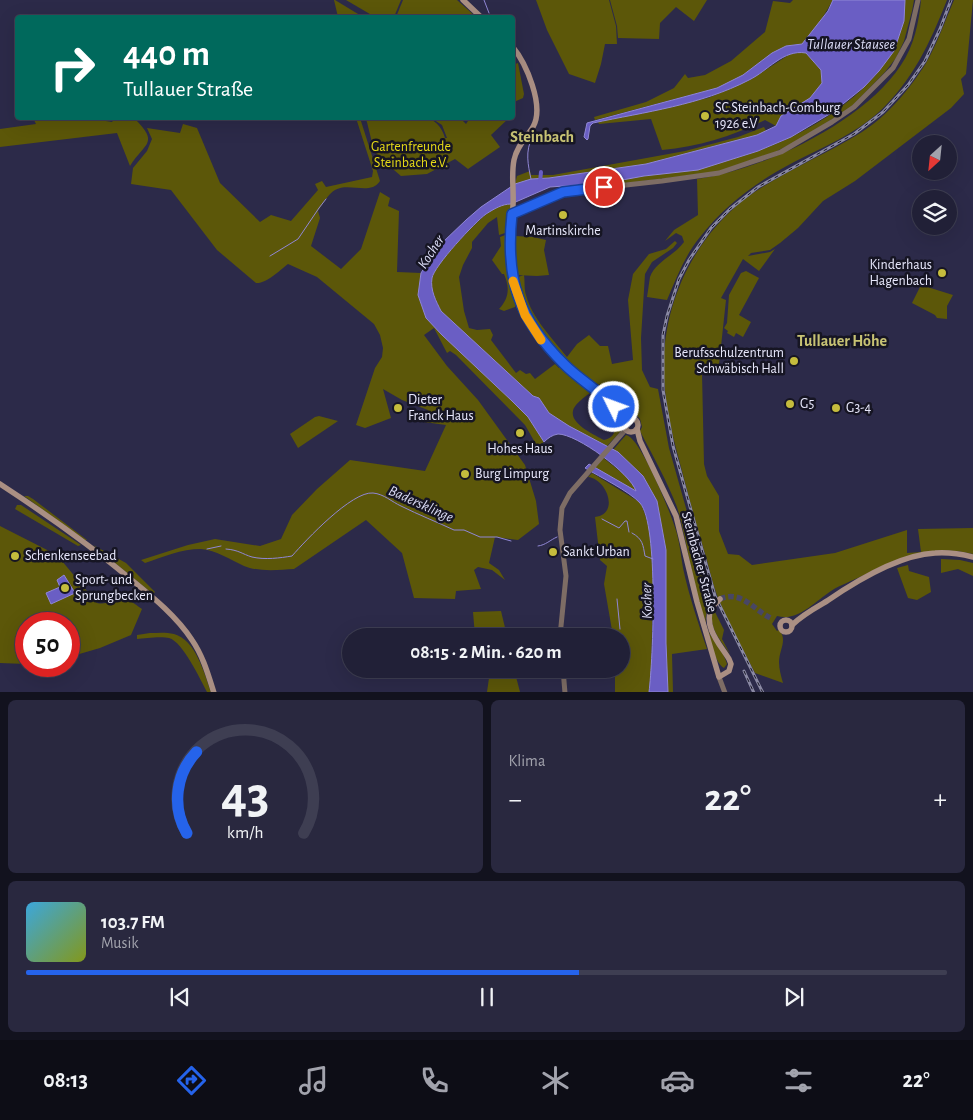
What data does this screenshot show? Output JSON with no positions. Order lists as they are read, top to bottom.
{
  "streets": {
    "main road": ["Steinbacher Straße"]
  },
  "districts": ["Steinbach", "Tullauer Höhe"],
  "water": ["Tullauer Stausee", "Kocher", "Badersklinge"],
  "parks": ["Gartenfreunde Steinbach e.V."],
  "places": [
    "SC Steinbach-Comburg 1926 e.V",
    "Martinskirche",
    "Kinderhaus Hagenbach",
    "Berufsschulzentrum Schwäbisch Hall",
    "G5",
    "Dieter Franck Haus",
    "G3-4",
    "Hohes Haus",
    "Burg Limpurg",
    "Sankt Urban",
    "Schenkenseebad",
    "Sport- und Sprungbecken"
  ],
  "north": "bottom left",
  "page": {
    "turn": ["440 m", "Tullauer Straße"],
    "limit": "50",
    "trip": "08:15 · 2 Min. · 620 m",
    "tile": "Klima",
    "heat": ["−", "22°", "+"],
    "song": ["103.7 FM", "Musik"],
    "tabs": ["08:13", "22°"],
    "gauge": ["43", "km/h"]
  }
}
